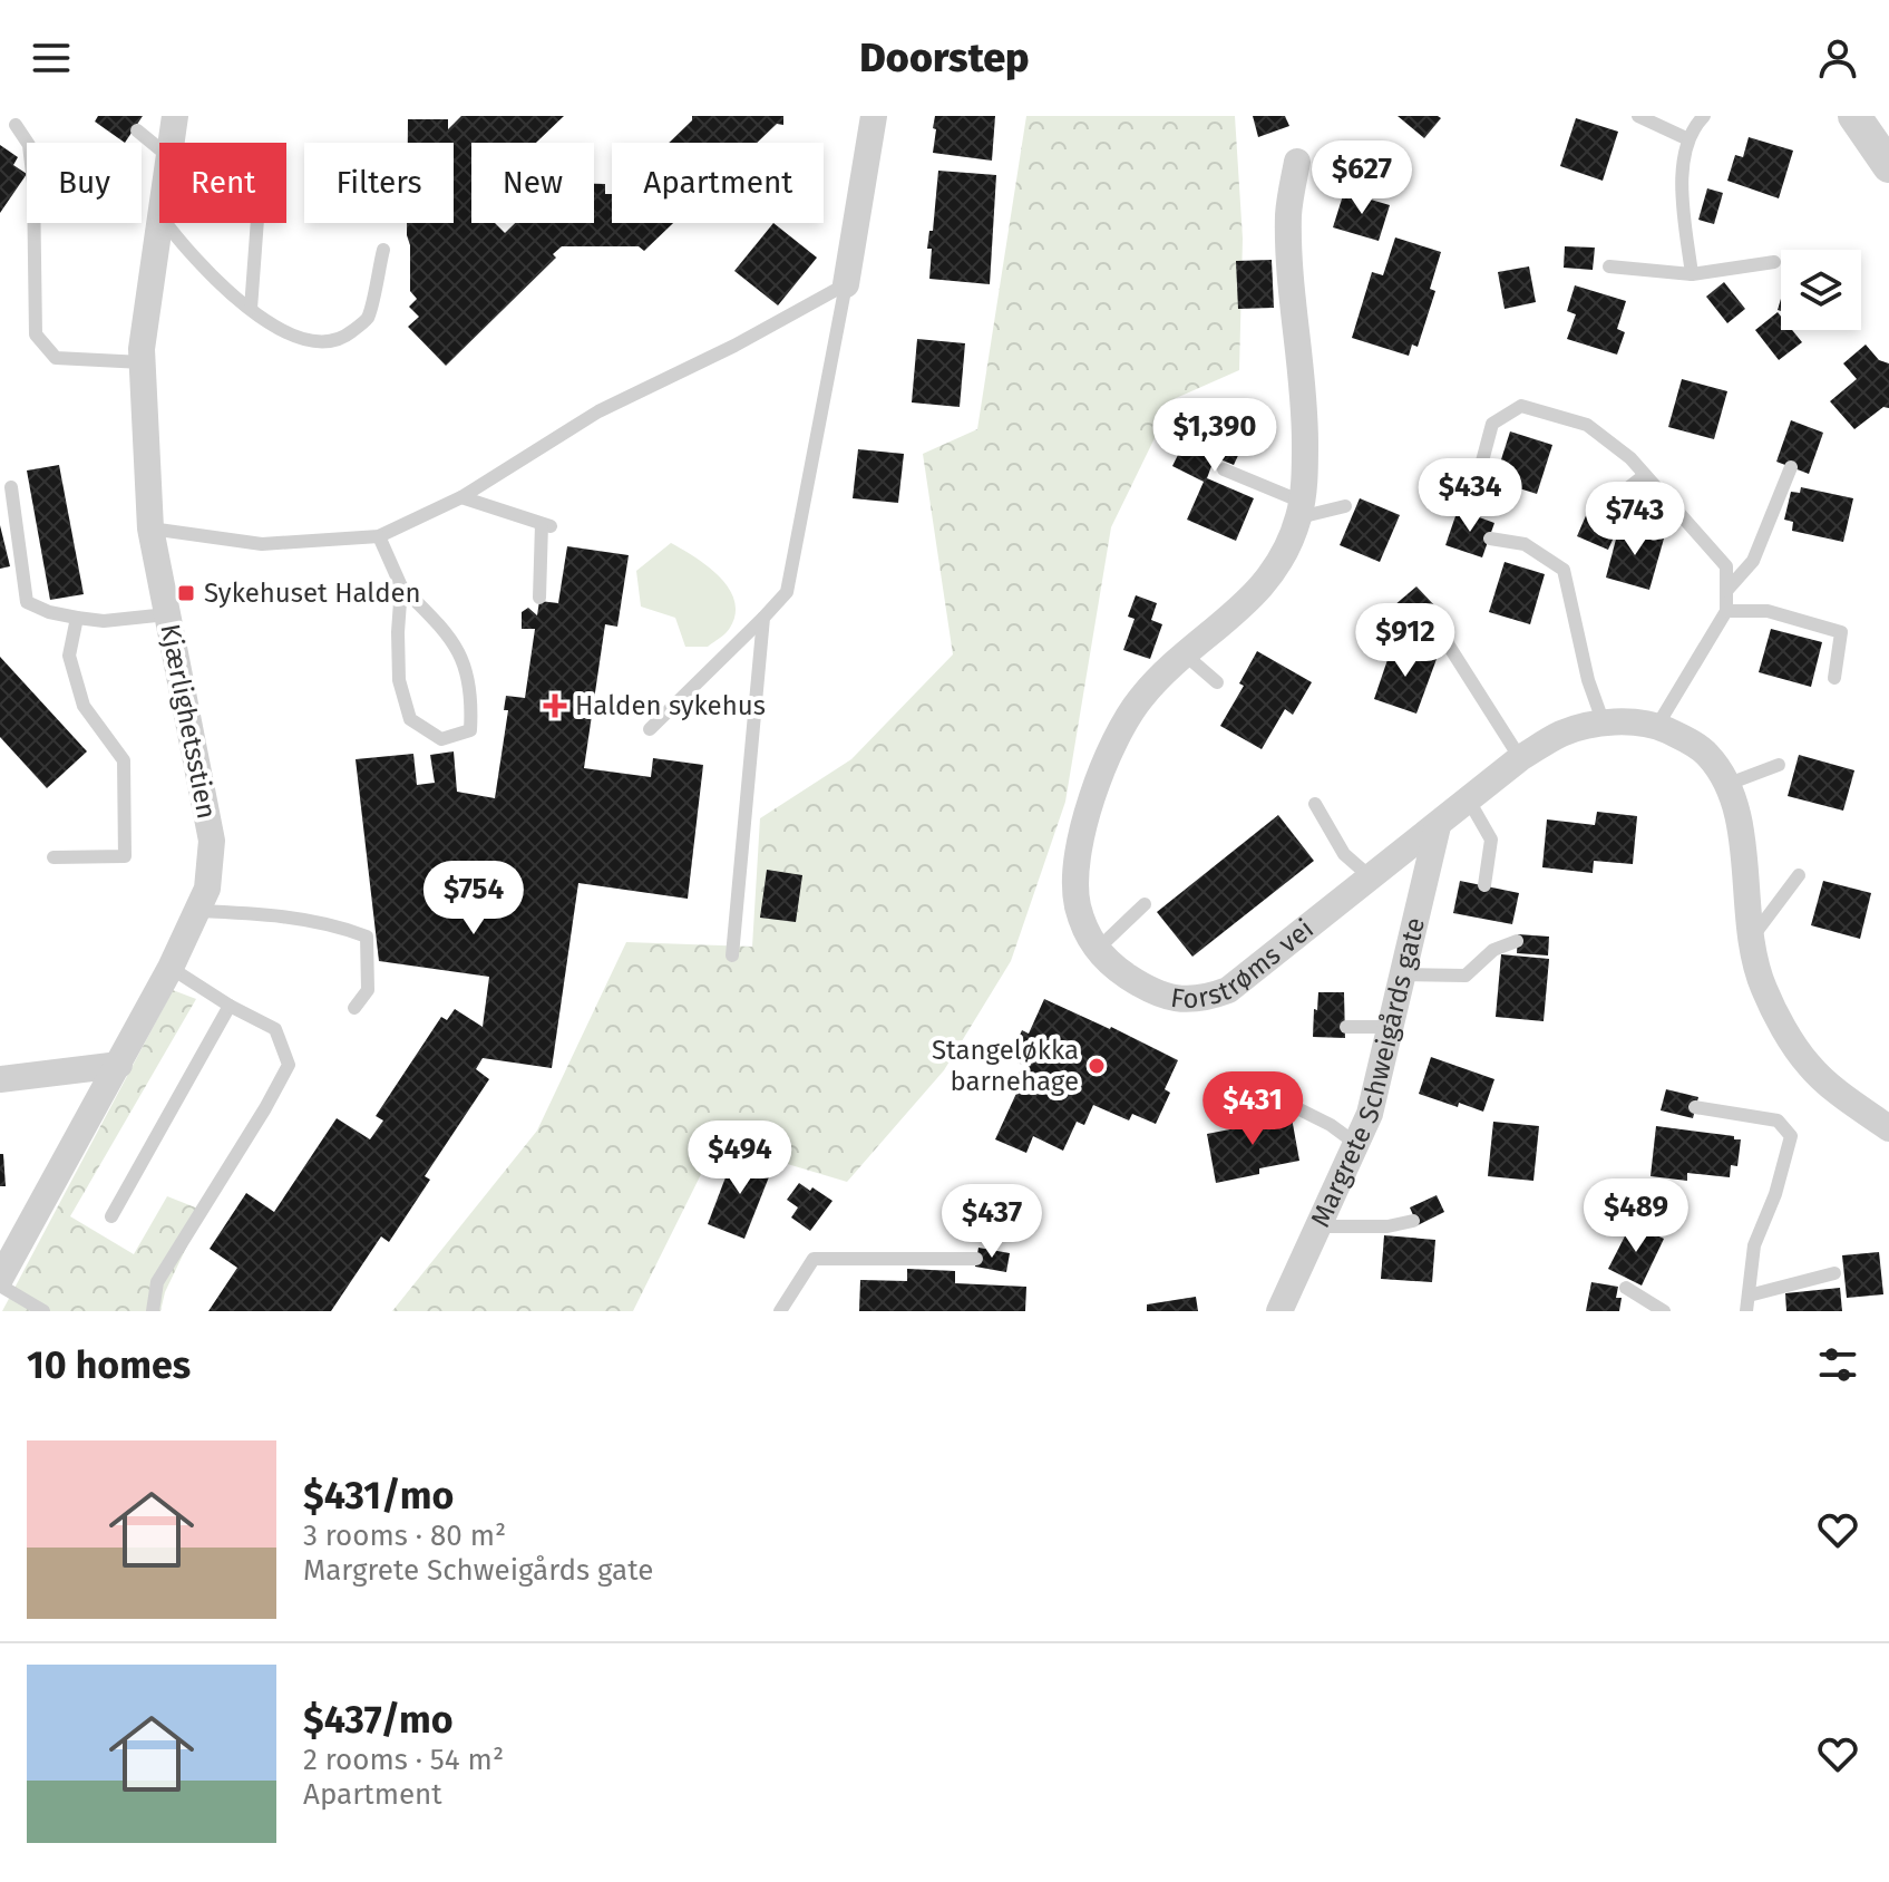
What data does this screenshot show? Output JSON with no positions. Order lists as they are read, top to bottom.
{
  "streets": {
    "street": ["Kjærlighetsstien", "Forstrøms vei", "Margrete Schweigårds gate"]
  },
  "crossings": [
    ["Forstrøms vei", "Margrete Schweigårds gate"]
  ],
  "places": {
    "transit": ["Sykehuset Halden"],
    "health": ["Halden sykehus"],
    "other": ["Stangeløkka barnehage"]
  },
  "page": {
    "header": "Doorstep",
    "price": [
      "$627",
      "$1,390",
      "$434",
      "$743",
      "$912",
      "$754",
      "$431",
      "$494",
      "$489",
      "$437"
    ],
    "chip": [
      "Buy",
      "Rent",
      "Filters",
      "New",
      "Apartment"
    ],
    "heading": "10 homes",
    "list": [
      {
        "name": "$431/mo",
        "note": "3 rooms · 80 m² · Margrete Schweigårds gate"
      },
      {
        "name": "$437/mo",
        "note": "2 rooms · 54 m² · Apartment"
      }
    ]
  }
}
